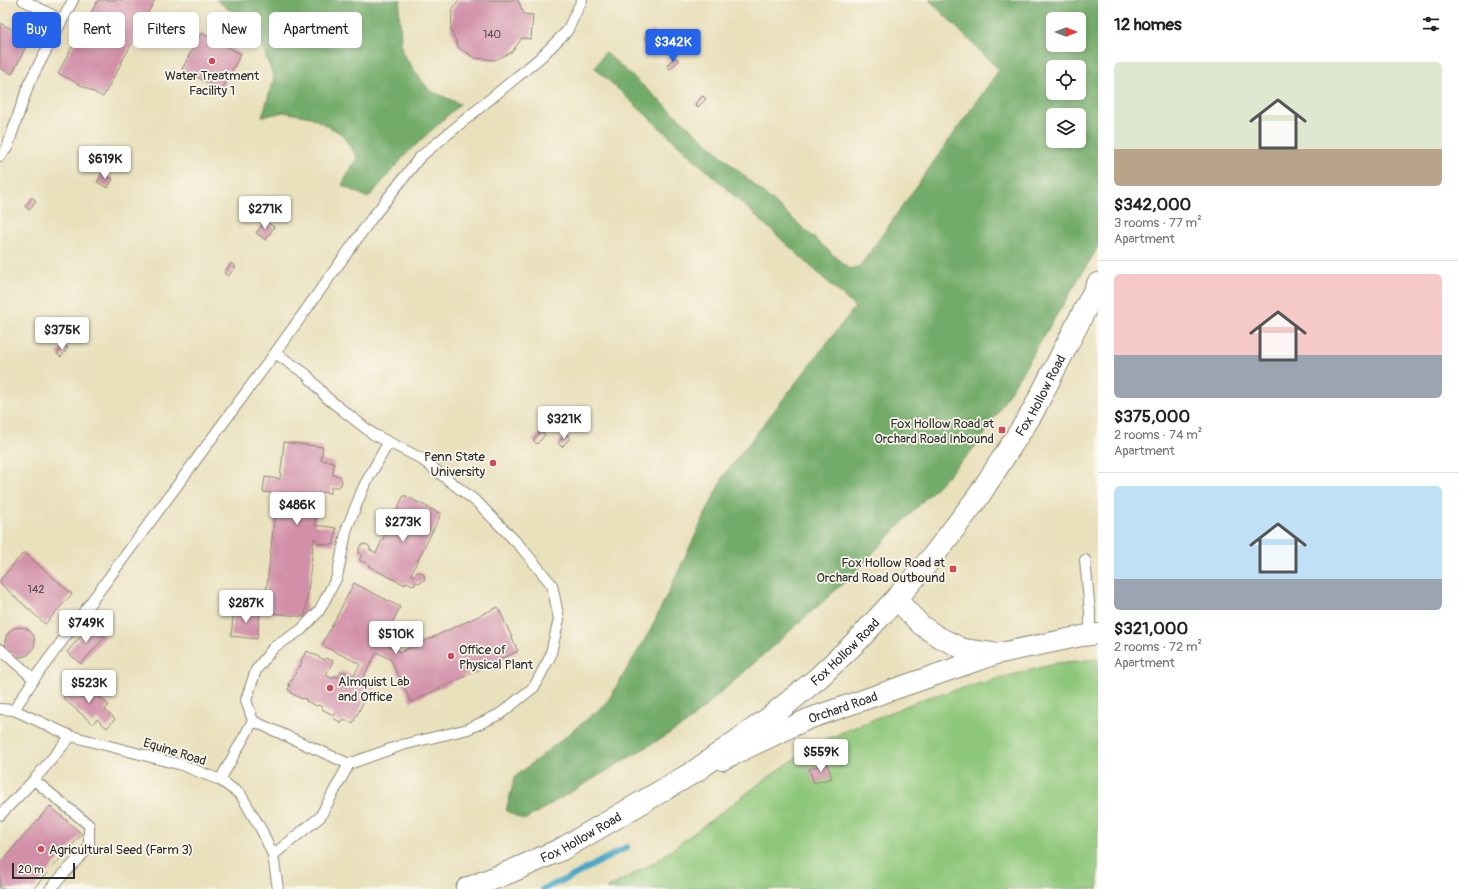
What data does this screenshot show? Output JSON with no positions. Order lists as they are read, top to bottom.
{
  "streets": {
    "main road": ["Fox Hollow Road"],
    "street": ["Orchard Road"],
    "lane": ["Equine Road"]
  },
  "crossings": [
    ["Fox Hollow Road", "Orchard Road"]
  ],
  "places": {
    "other": [
      "Water Treatment Facility 1",
      "Penn State University",
      "Office of Physical Plant",
      "Almquist Lab and Office",
      "Agricultural Seed (Farm 3)"
    ],
    "transit": ["Fox Hollow Road at Orchard Road Inbound", "Fox Hollow Road at Orchard Road Outbound"]
  },
  "house_numbers": ["140", "142"],
  "scale_bar": "20 m",
  "north": "right",
  "page": {
    "heading": "12 homes",
    "chip": [
      "Buy",
      "Rent",
      "Filters",
      "New",
      "Apartment"
    ],
    "price": [
      "$342K",
      "$619K",
      "$271K",
      "$375K",
      "$321K",
      "$486K",
      "$273K",
      "$287K",
      "$749K",
      "$510K",
      "$523K",
      "$559K"
    ],
    "list": [
      {
        "name": "$342,000",
        "note": "3 rooms · 77 m² · Apartment"
      },
      {
        "name": "$375,000",
        "note": "2 rooms · 74 m² · Apartment"
      },
      {
        "name": "$321,000",
        "note": "2 rooms · 72 m² · Apartment"
      }
    ],
    "scale": "20 m"
  }
}
